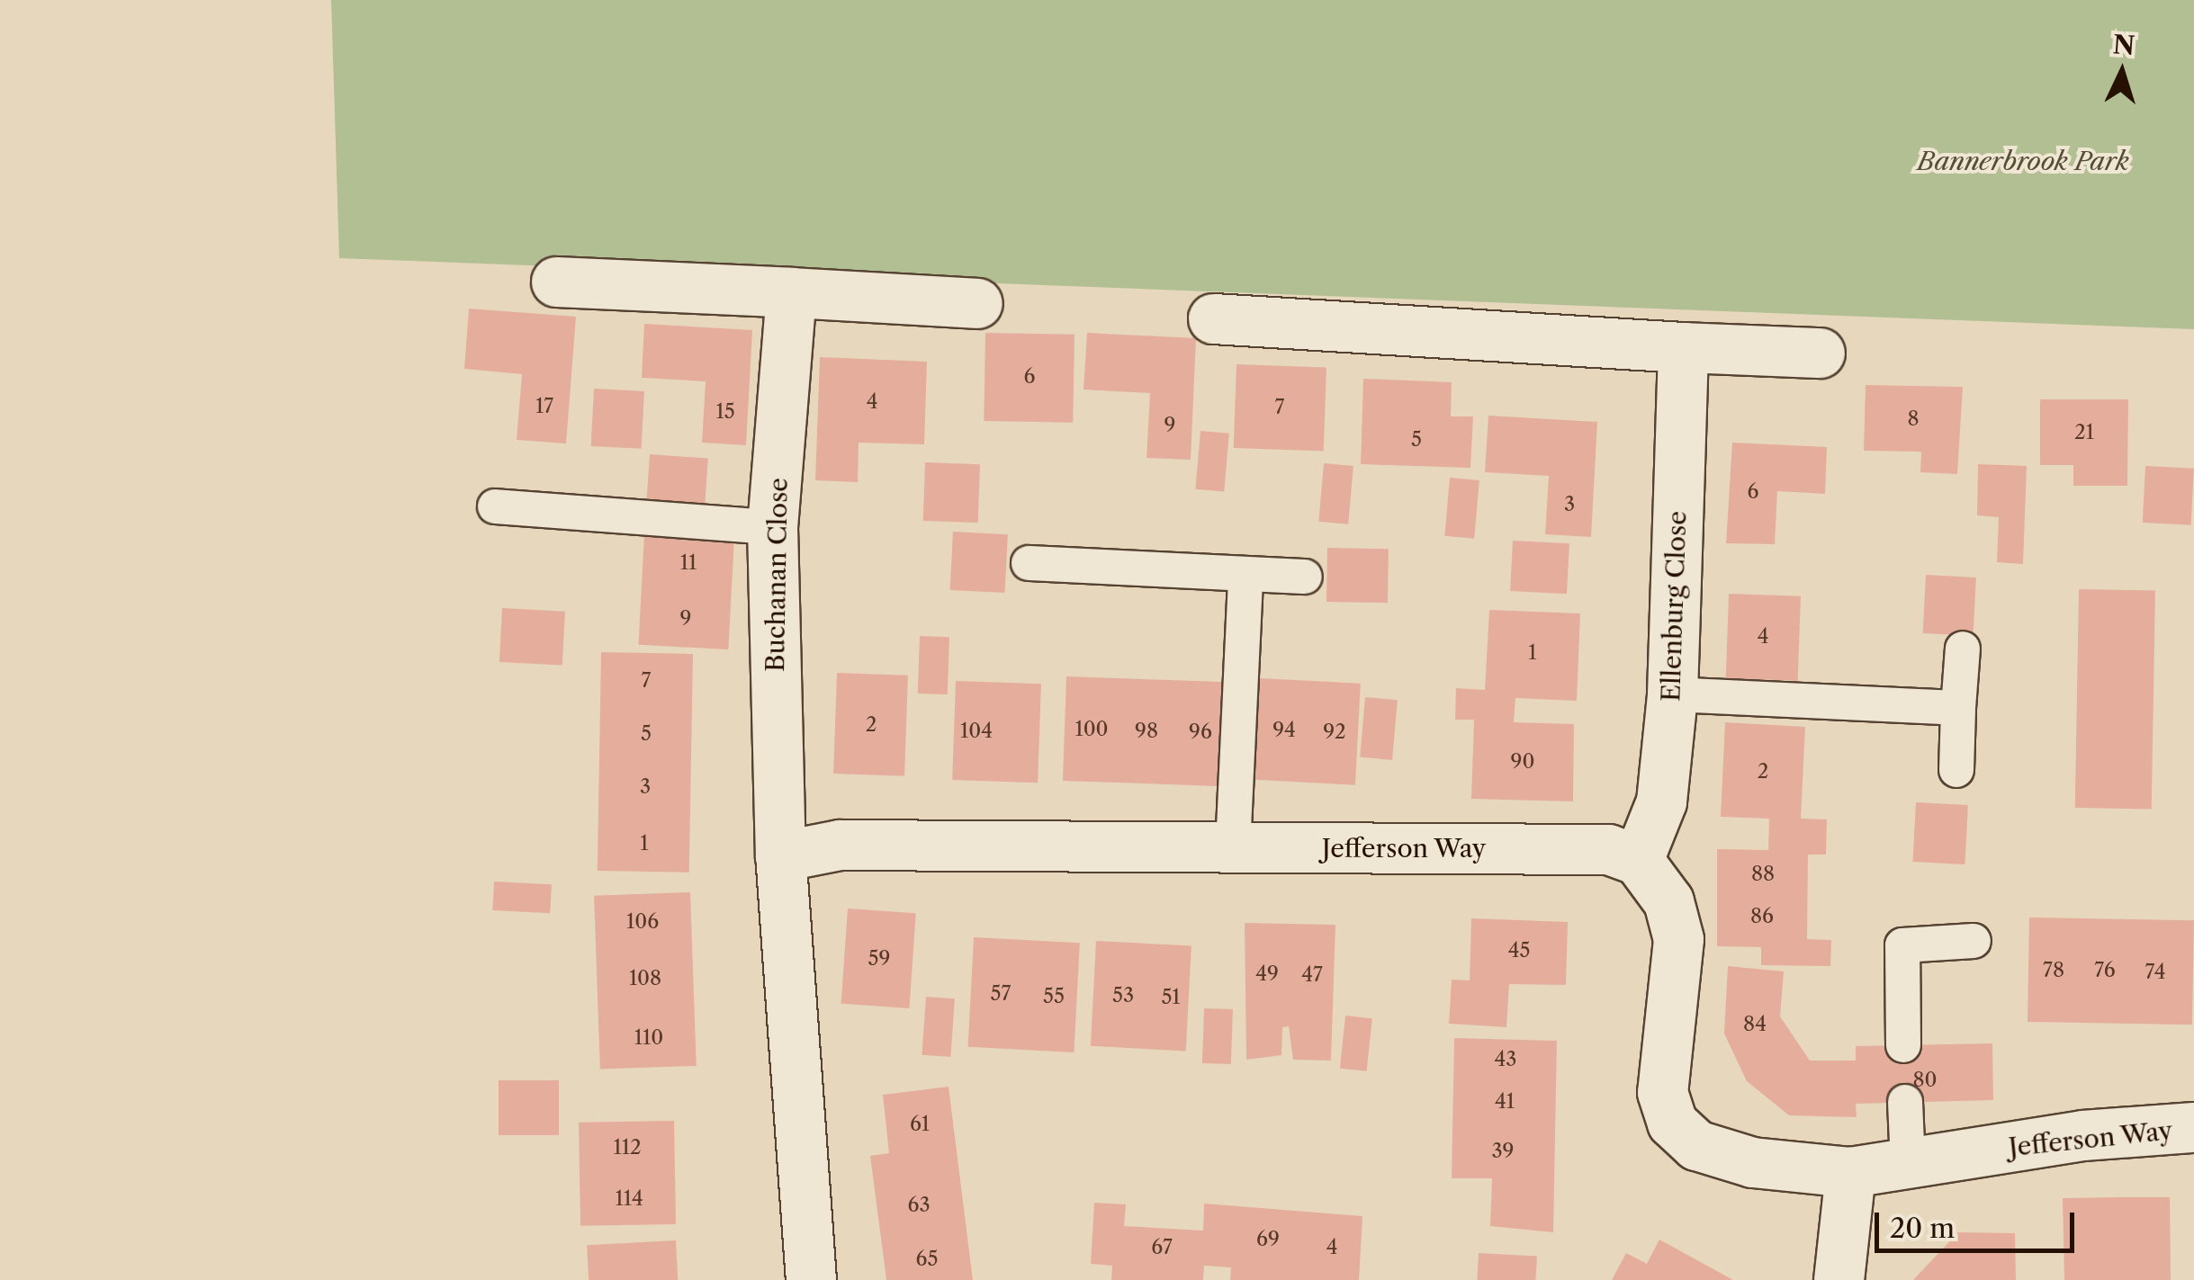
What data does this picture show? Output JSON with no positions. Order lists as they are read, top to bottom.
{
  "streets": {
    "street": ["Buchanan Close", "Ellenburg Close", "Jefferson Way"]
  },
  "crossings": [
    ["Buchanan Close", "Jefferson Way"],
    ["Ellenburg Close", "Jefferson Way"]
  ],
  "parks": ["Bannerbrook Park"],
  "house_numbers": [
    "6",
    "4",
    "17",
    "7",
    "15",
    "8",
    "9",
    "21",
    "5",
    "6",
    "3",
    "11",
    "9",
    "4",
    "1",
    "7",
    "2",
    "100",
    "94",
    "104",
    "98",
    "96",
    "92",
    "5",
    "90",
    "2",
    "3",
    "1",
    "88",
    "86",
    "106",
    "45",
    "59",
    "78",
    "76",
    "74",
    "49",
    "47",
    "108",
    "57",
    "53",
    "55",
    "51",
    "84",
    "110",
    "43",
    "80",
    "41",
    "61",
    "112",
    "39",
    "114",
    "63",
    "69",
    "67",
    "4",
    "65"
  ],
  "scale_bar": "20 m",
  "north": "top"
}
